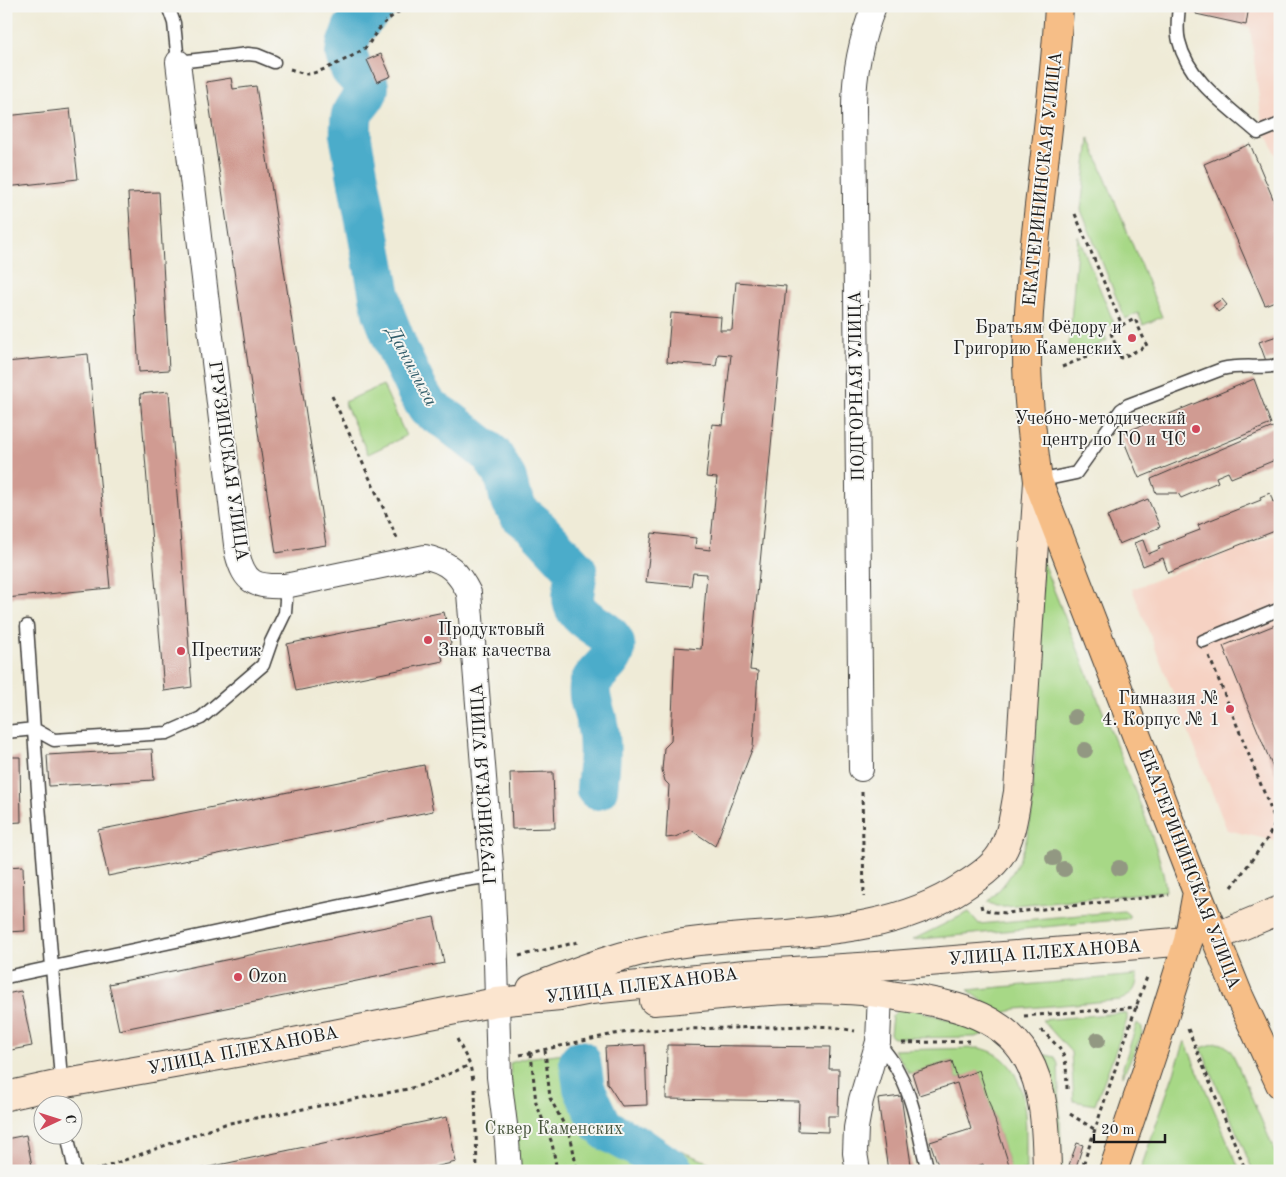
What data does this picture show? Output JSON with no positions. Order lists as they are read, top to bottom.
{
  "streets": {
    "main road": ["ЕКАТЕРИНИНСКАЯ УЛИЦА", "УЛИЦА ПЛЕХАНОВА"],
    "street": ["ПОДГОРНАЯ УЛИЦА", "ГРУЗИНСКАЯ УЛИЦА"]
  },
  "crossings": [
    ["ЕКАТЕРИНИНСКАЯ УЛИЦА", "УЛИЦА ПЛЕХАНОВА"],
    ["ГРУЗИНСКАЯ УЛИЦА", "УЛИЦА ПЛЕХАНОВА"]
  ],
  "water": ["Данилиха"],
  "parks": ["Сквер Каменских"],
  "places": [
    "Братьям Фёдору и Григорию Каменских",
    "Учебно-методический центр по ГО и ЧС",
    "Продуктовый Знак качества",
    "Престиж",
    "Гимназия № 4. Корпус № 1",
    "Ozon"
  ],
  "scale_bar": "20 m",
  "north": "right"
}
